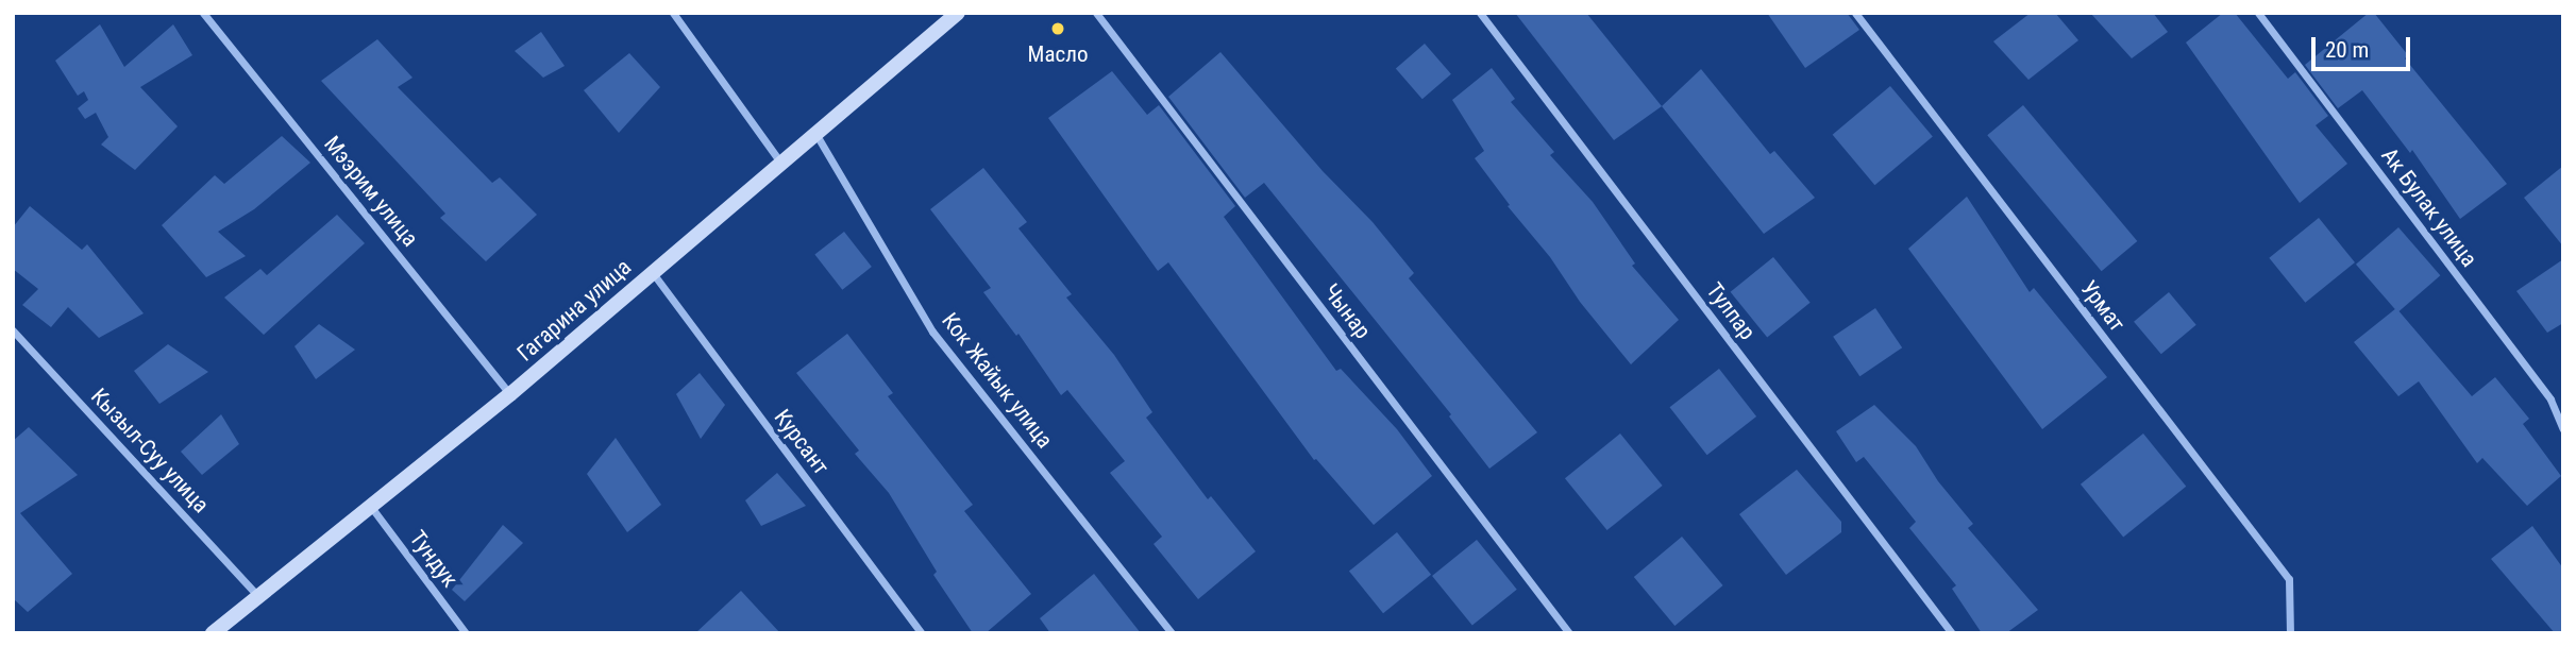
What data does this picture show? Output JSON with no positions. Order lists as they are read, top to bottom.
{
  "streets": {
    "main road": ["Гагарина улица"],
    "street": [
      "Мээрим улица",
      "Ак Булак улица",
      "Урмат",
      "Чынар",
      "Тулпар",
      "Кок Жайык улица",
      "Курсант",
      "Кызыл-Суу улица",
      "Тундук"
    ]
  },
  "crossings": [
    ["Мээрим улица", "Гагарина улица"],
    ["Гагарина улица", "Кок Жайык улица"],
    ["Гагарина улица", "Курсант"],
    ["Гагарина улица", "Кызыл-Суу улица"],
    ["Гагарина улица", "Тундук"]
  ],
  "places": ["Масло"],
  "scale_bar": "20 m"
}
